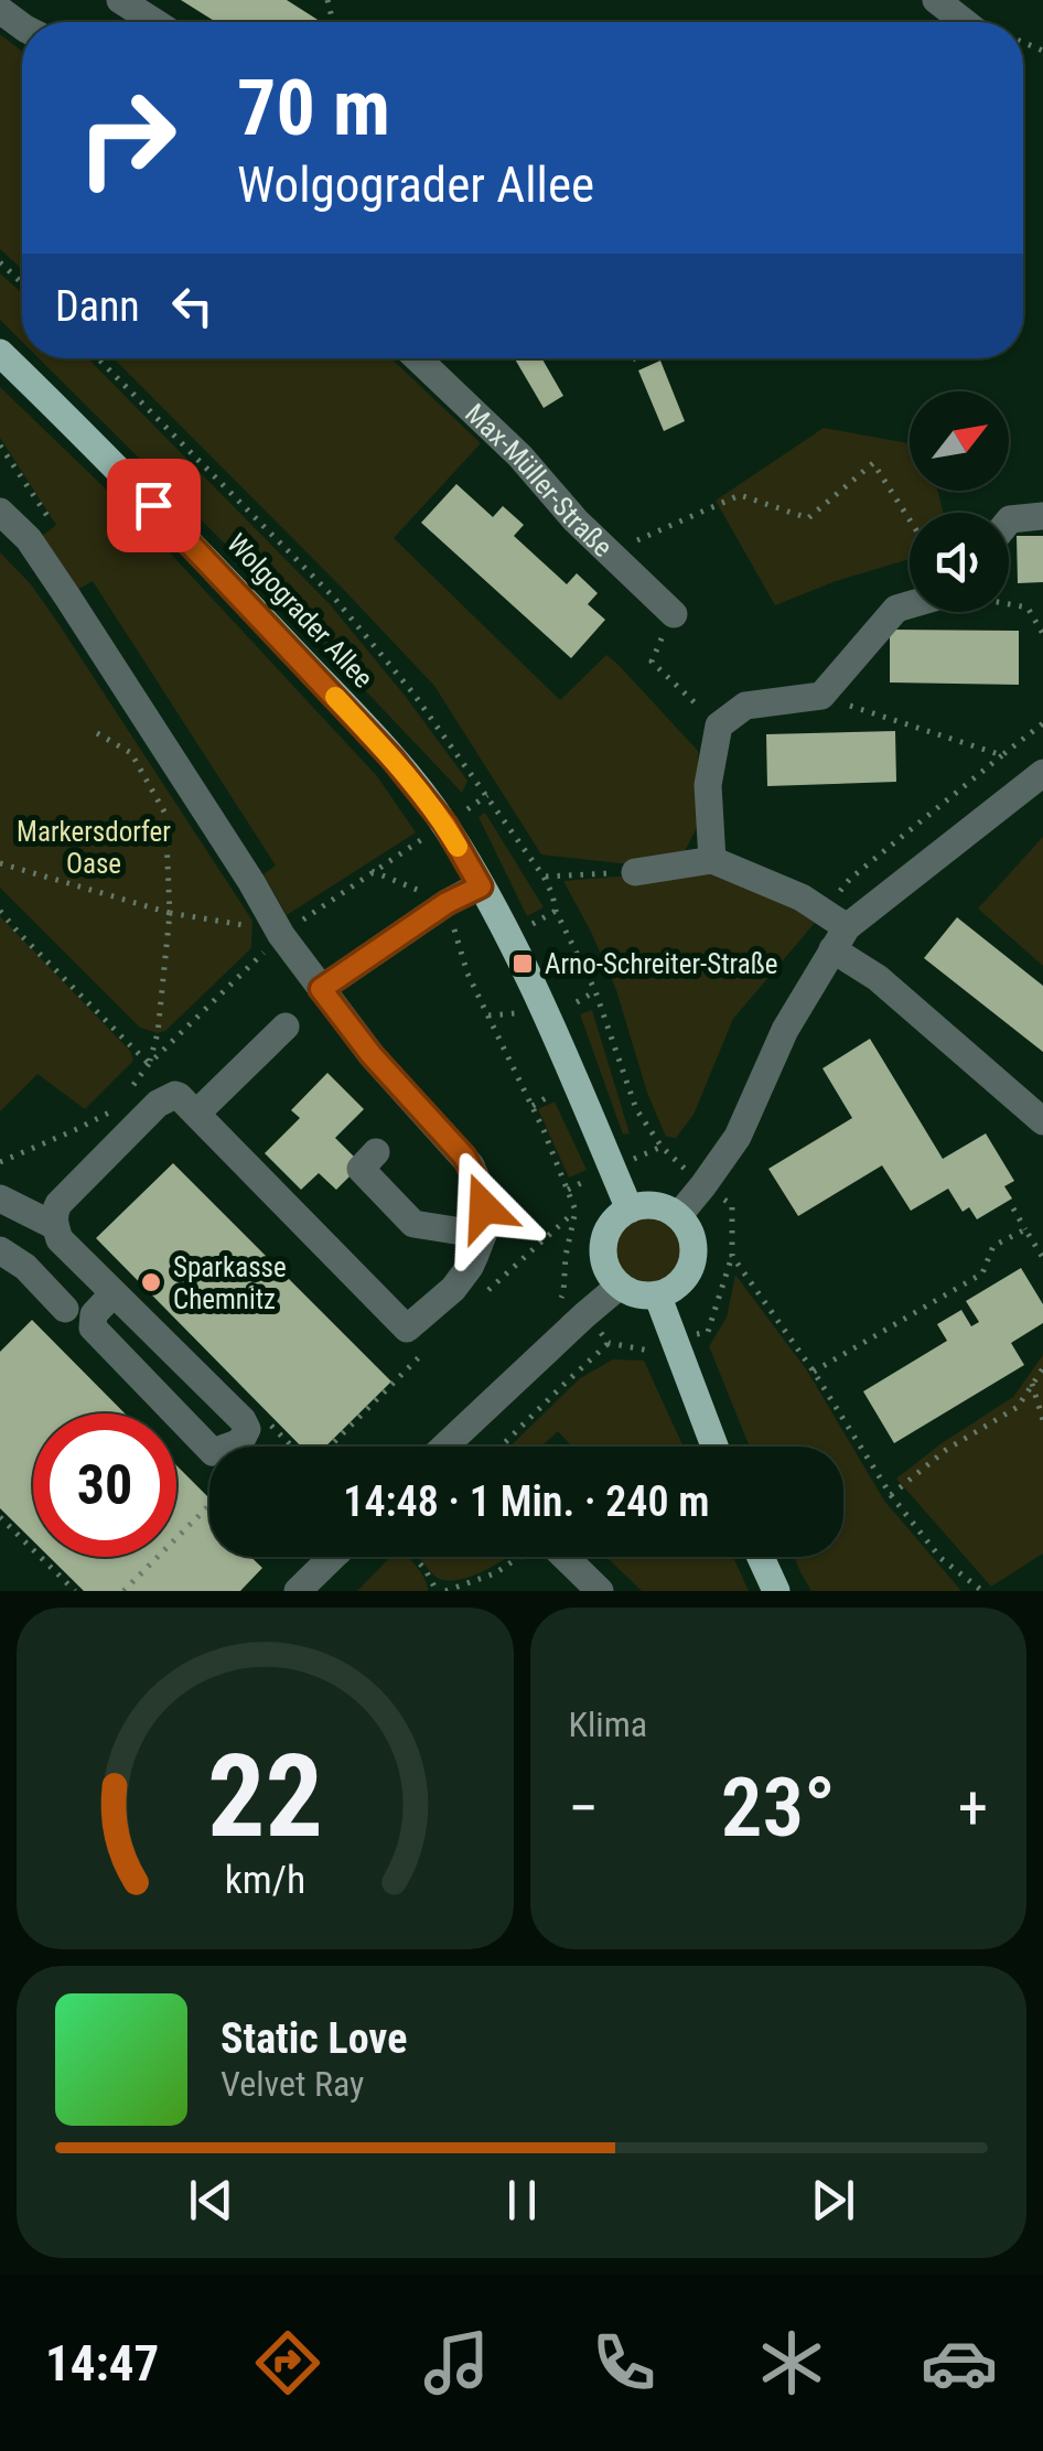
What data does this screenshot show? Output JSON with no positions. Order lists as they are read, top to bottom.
{
  "streets": {
    "main road": ["Wolgograder Allee"],
    "street": ["Max-Müller-Straße"]
  },
  "parks": ["Markersdorfer Oase"],
  "places": {
    "transit": ["Arno-Schreiter-Straße"],
    "other": ["Sparkasse Chemnitz"]
  },
  "north": "top right",
  "page": {
    "turn": ["70 m", "Wolgograder Allee"],
    "then": "Dann",
    "limit": "30",
    "trip": "14:48 · 1 Min. · 240 m",
    "tile": "Klima",
    "heat": ["−", "23°", "+"],
    "song": ["Static Love", "Velvet Ray"],
    "tabs": "14:47",
    "gauge": ["22", "km/h"]
  }
}
